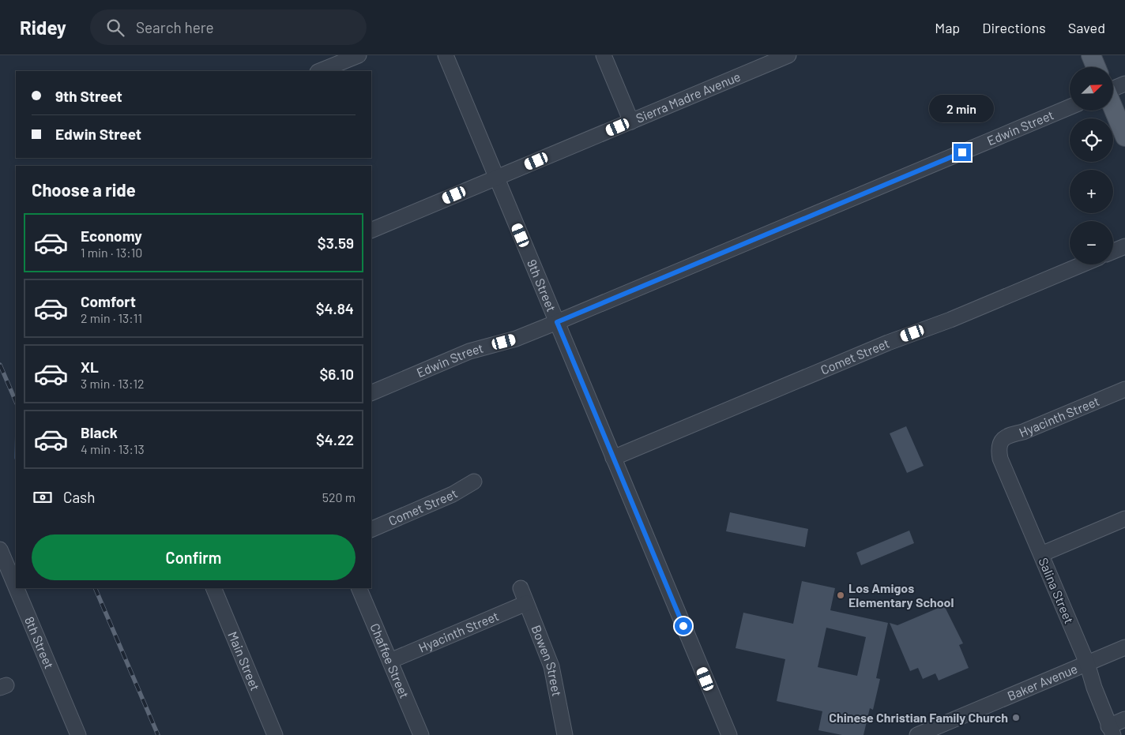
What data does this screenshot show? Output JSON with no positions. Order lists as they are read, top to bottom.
{
  "streets": {
    "street": [
      "Sierra Madre Avenue",
      "Edwin Street",
      "9th Street",
      "Comet Street",
      "Hyacinth Street",
      "Salina Street",
      "8th Street",
      "Main Street",
      "Chaffee Street",
      "Bowen Street",
      "Baker Avenue"
    ]
  },
  "crossings": [
    ["Sierra Madre Avenue", "9th Street"],
    ["Edwin Street", "9th Street"],
    ["9th Street", "Comet Street"],
    ["Hyacinth Street", "Salina Street"],
    ["Hyacinth Street", "Chaffee Street"],
    ["Hyacinth Street", "Bowen Street"],
    ["Salina Street", "Baker Avenue"]
  ],
  "places": ["Los Amigos Elementary School", "Chinese Christian Family Church"],
  "north": "top right",
  "page": {
    "header": "Ridey",
    "search": "Search here",
    "nav": ["Map", "Directions", "Saved"],
    "map_buttons": ["+", "−"],
    "banner": ["9th Street", "Edwin Street"],
    "bubble": "2 min",
    "heading": "Choose a ride",
    "list": [
      {
        "name": "Economy",
        "note": "1 min · 13:10",
        "value": "$3.59"
      },
      {
        "name": "Comfort",
        "note": "2 min · 13:11",
        "value": "$4.84"
      },
      {
        "name": "XL",
        "note": "3 min · 13:12",
        "value": "$6.10"
      },
      {
        "name": "Black",
        "note": "4 min · 13:13",
        "value": "$4.22"
      }
    ],
    "pay": ["Cash", "520 m"],
    "buttons": "Confirm"
  }
}
